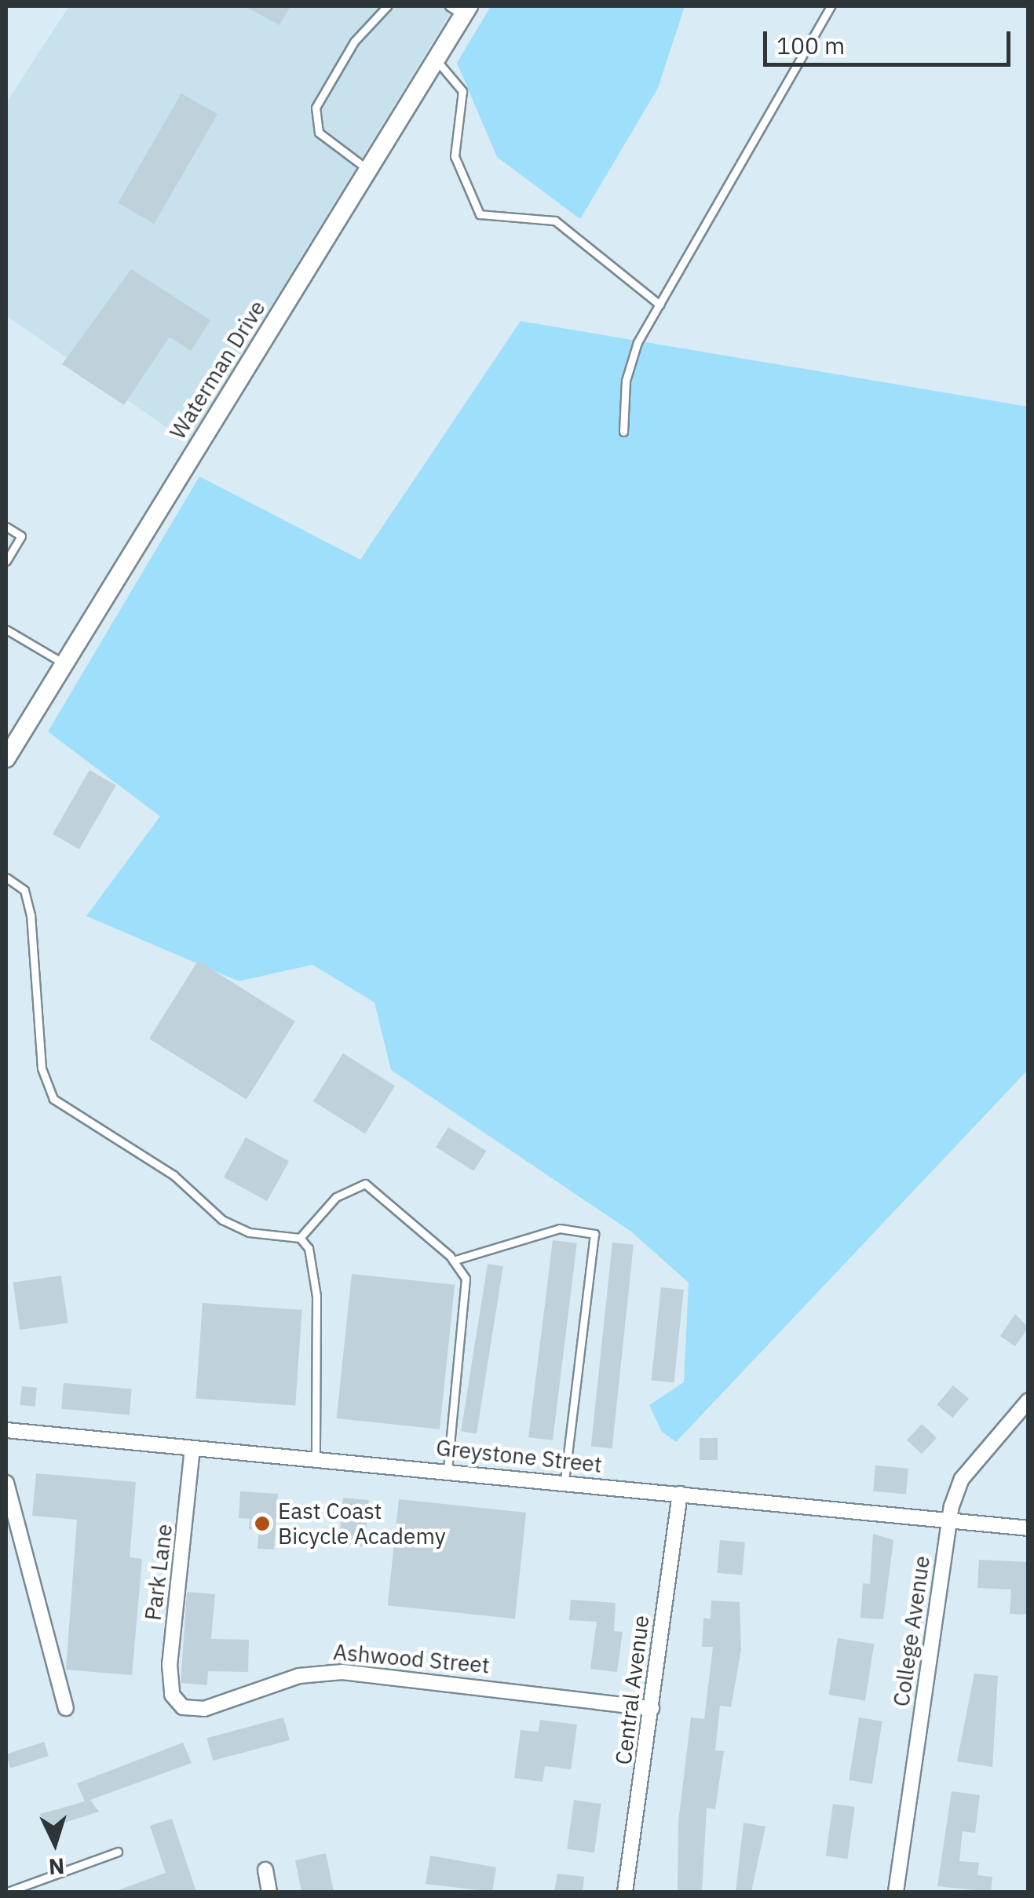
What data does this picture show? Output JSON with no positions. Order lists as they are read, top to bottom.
{
  "streets": {
    "street": [
      "Waterman Drive",
      "Greystone Street",
      "Park Lane",
      "College Avenue",
      "Ashwood Street",
      "Central Avenue"
    ]
  },
  "crossings": [
    ["Greystone Street", "Park Lane"],
    ["Greystone Street", "College Avenue"],
    ["Greystone Street", "Central Avenue"],
    ["Park Lane", "Ashwood Street"],
    ["Ashwood Street", "Central Avenue"]
  ],
  "places": ["East Coast Bicycle Academy"],
  "scale_bar": "100 m",
  "north": "bottom"
}
